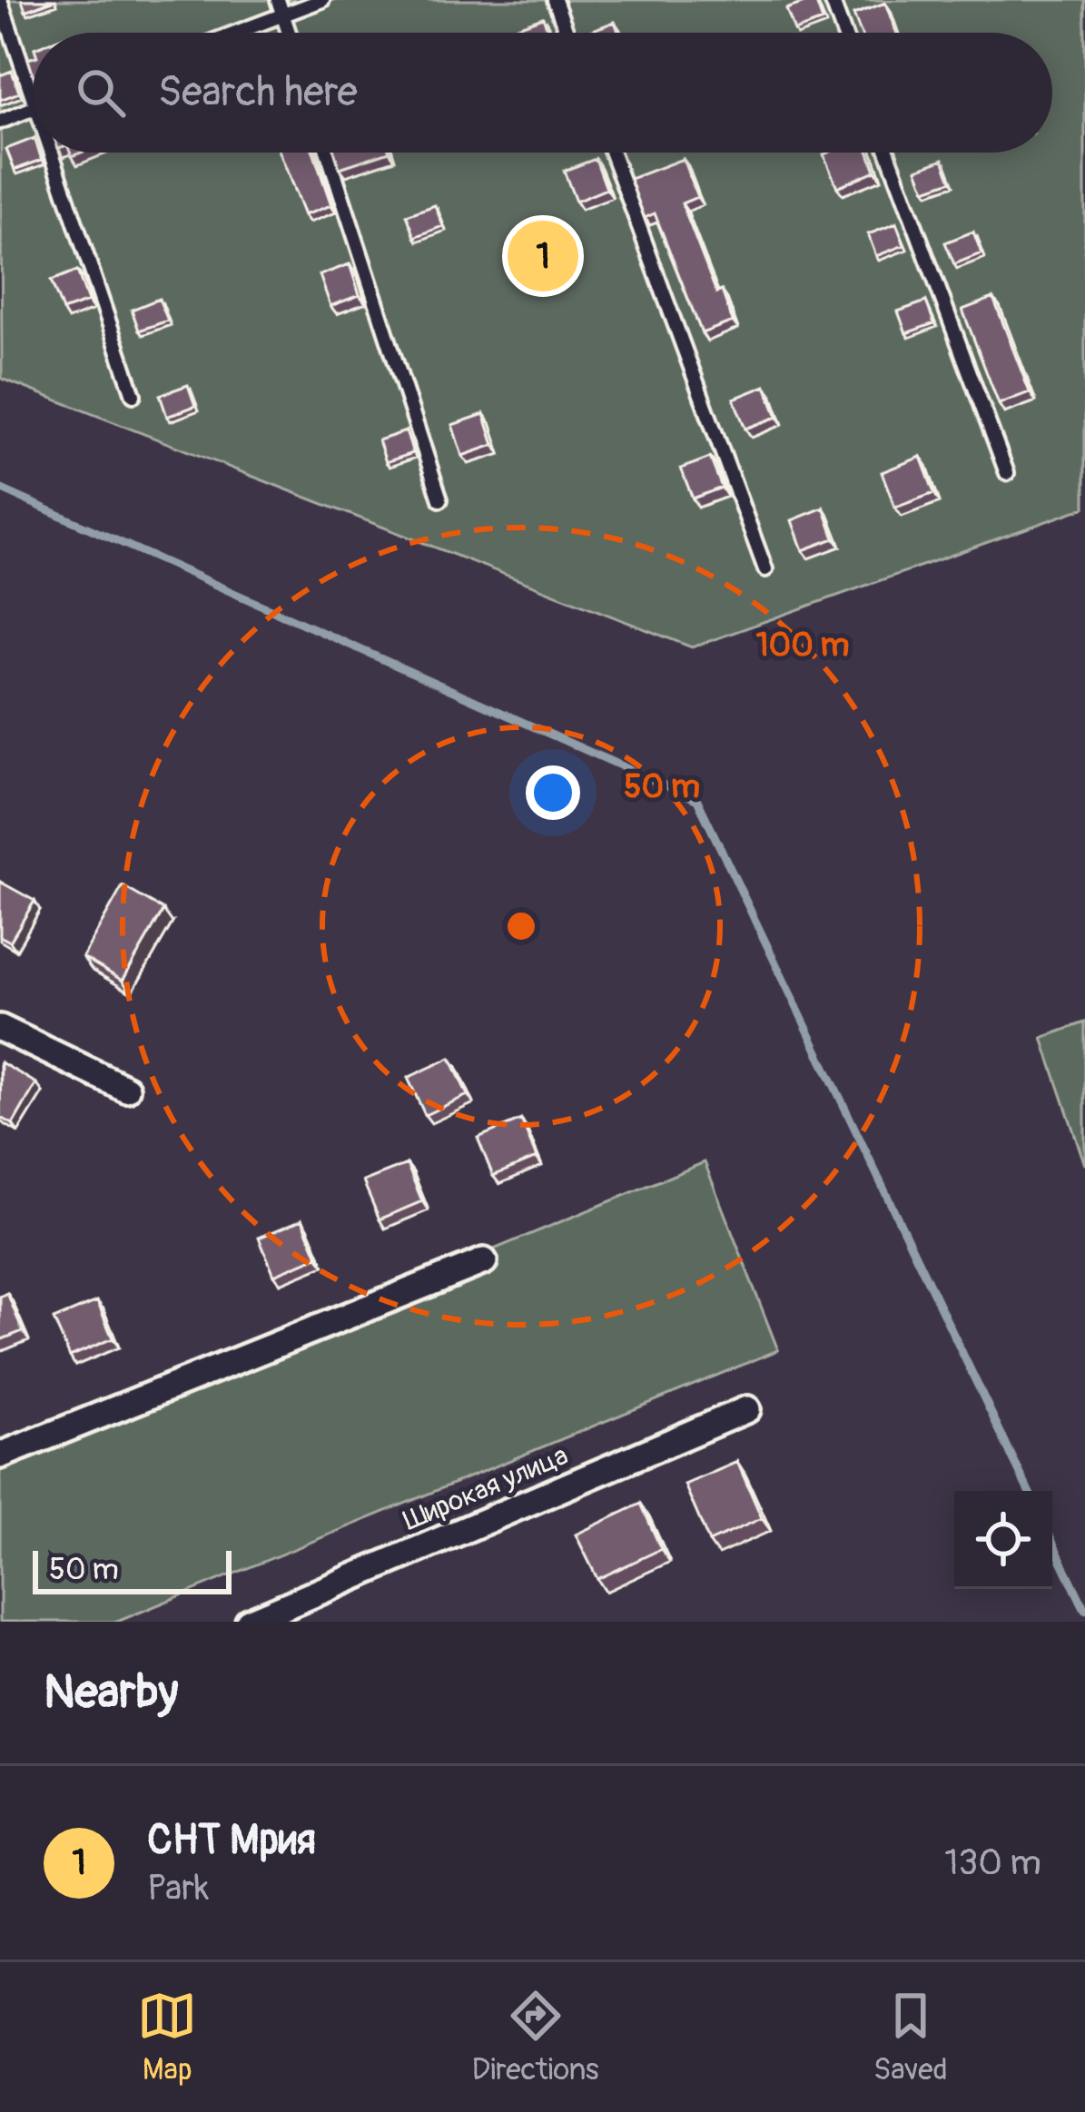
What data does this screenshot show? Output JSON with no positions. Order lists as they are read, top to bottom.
{
  "streets": {
    "street": ["Широкая улица"]
  },
  "scale_bar": "50 m",
  "page": {
    "search": "Search here",
    "pins": "1",
    "scale": "50 m",
    "heading": "Nearby",
    "list": [
      {
        "mark": "1",
        "name": "СНТ Мрия",
        "note": "Park",
        "value": "130 m"
      }
    ],
    "nav": ["Map", "Directions", "Saved"]
  },
  "rings": ["100 m", "50 m"]
}
